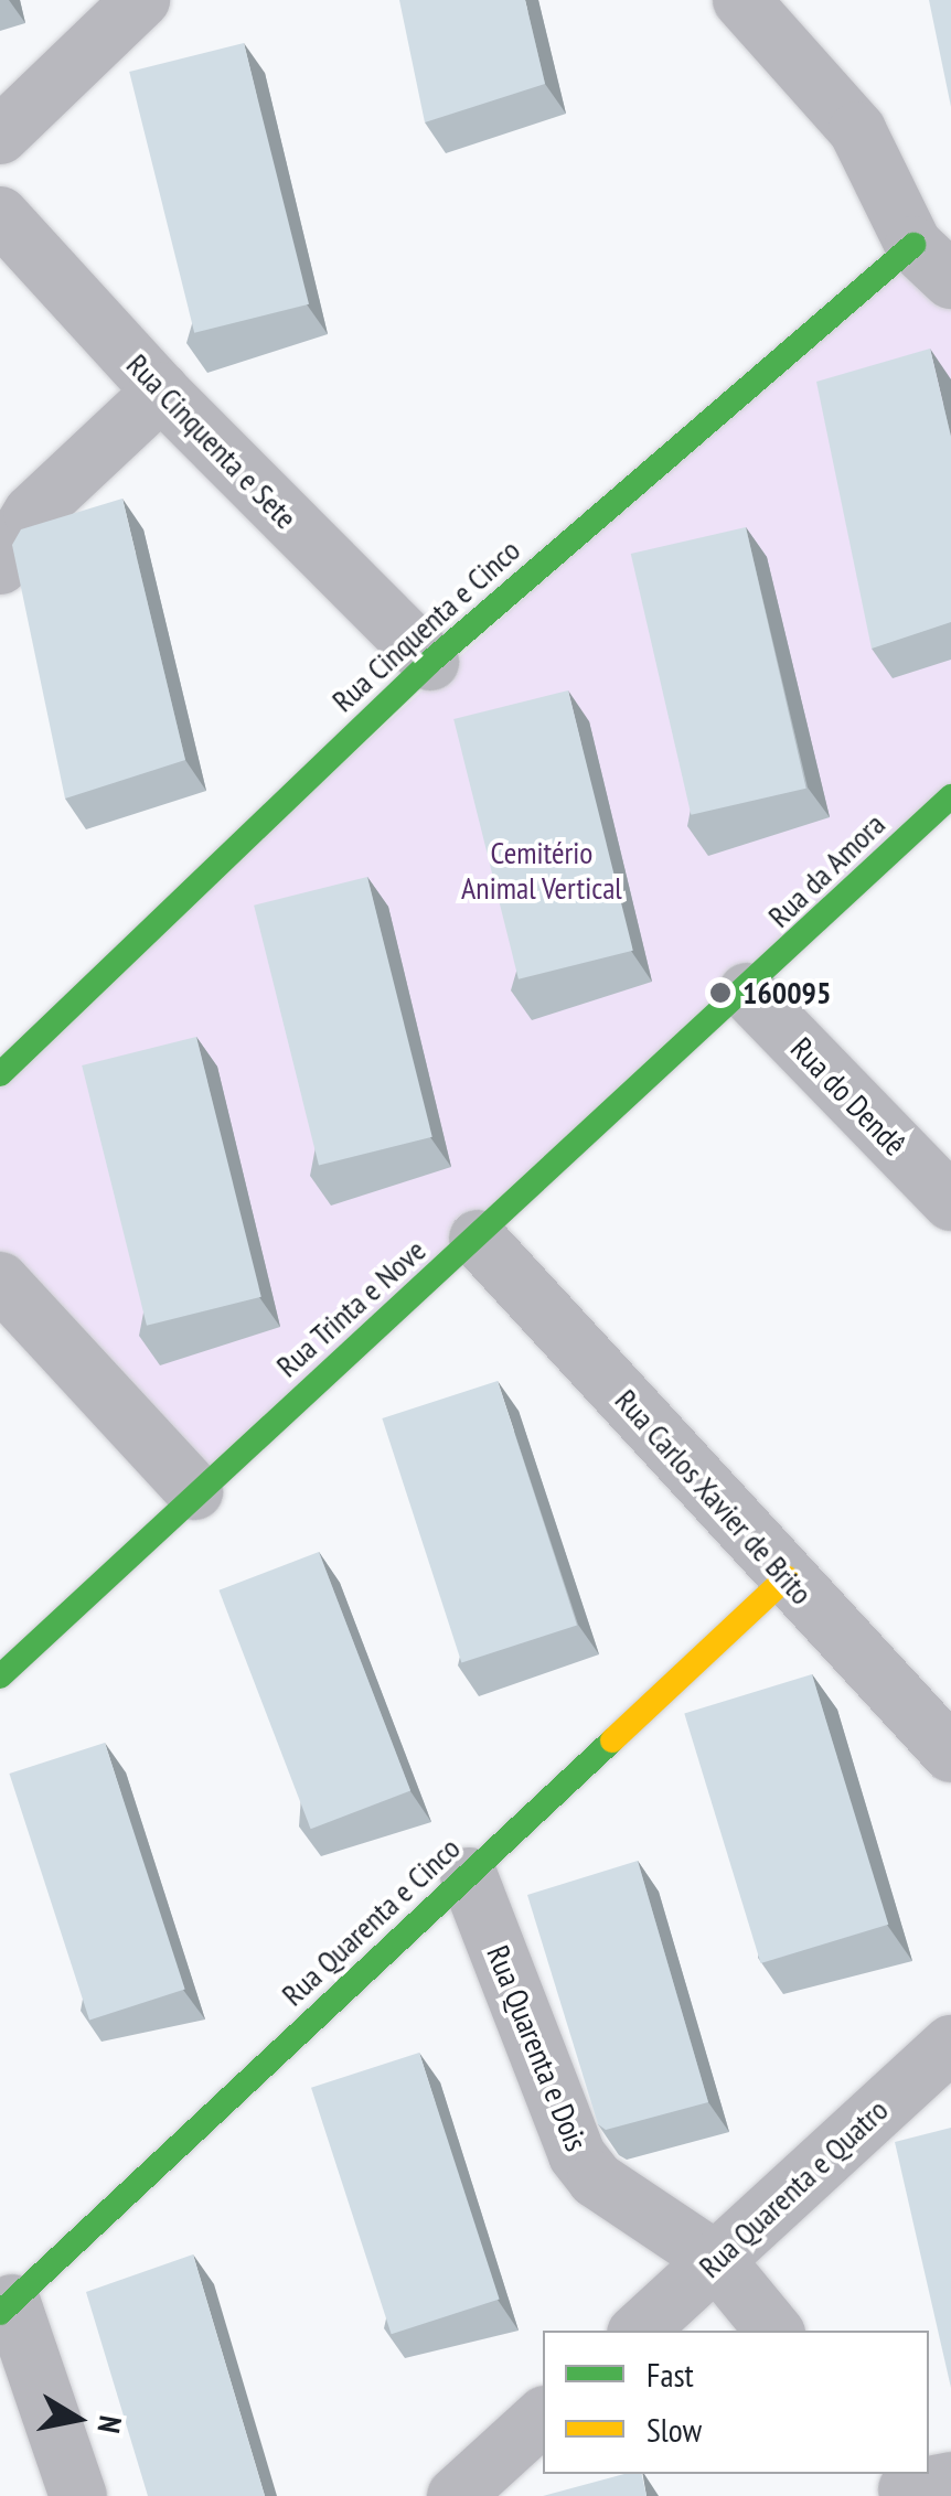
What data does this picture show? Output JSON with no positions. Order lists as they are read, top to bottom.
{
  "streets": {
    "street": [
      "Rua Cinquenta e Sete",
      "Rua Cinquenta e Cinco",
      "Rua da Amora",
      "Rua do Dendê",
      "Rua Trinta e Nove",
      "Rua Carlos Xavier de Brito",
      "Rua Quarenta e Cinco",
      "Rua Quarenta e Dois",
      "Rua Quarenta e Quatro"
    ]
  },
  "crossings": [
    ["Rua Cinquenta e Sete", "Rua Cinquenta e Cinco"],
    ["Rua da Amora", "Rua do Dendê"],
    ["Rua da Amora", "Rua Trinta e Nove"],
    ["Rua do Dendê", "Rua Trinta e Nove"],
    ["Rua Trinta e Nove", "Rua Carlos Xavier de Brito"],
    ["Rua Carlos Xavier de Brito", "Rua Quarenta e Cinco"],
    ["Rua Quarenta e Cinco", "Rua Quarenta e Dois"],
    ["Rua Quarenta e Dois", "Rua Quarenta e Quatro"]
  ],
  "parks": ["Cemitério Animal Vertical"],
  "places": ["160095"],
  "legend": ["Fast", "Slow"],
  "north": "right"
}
